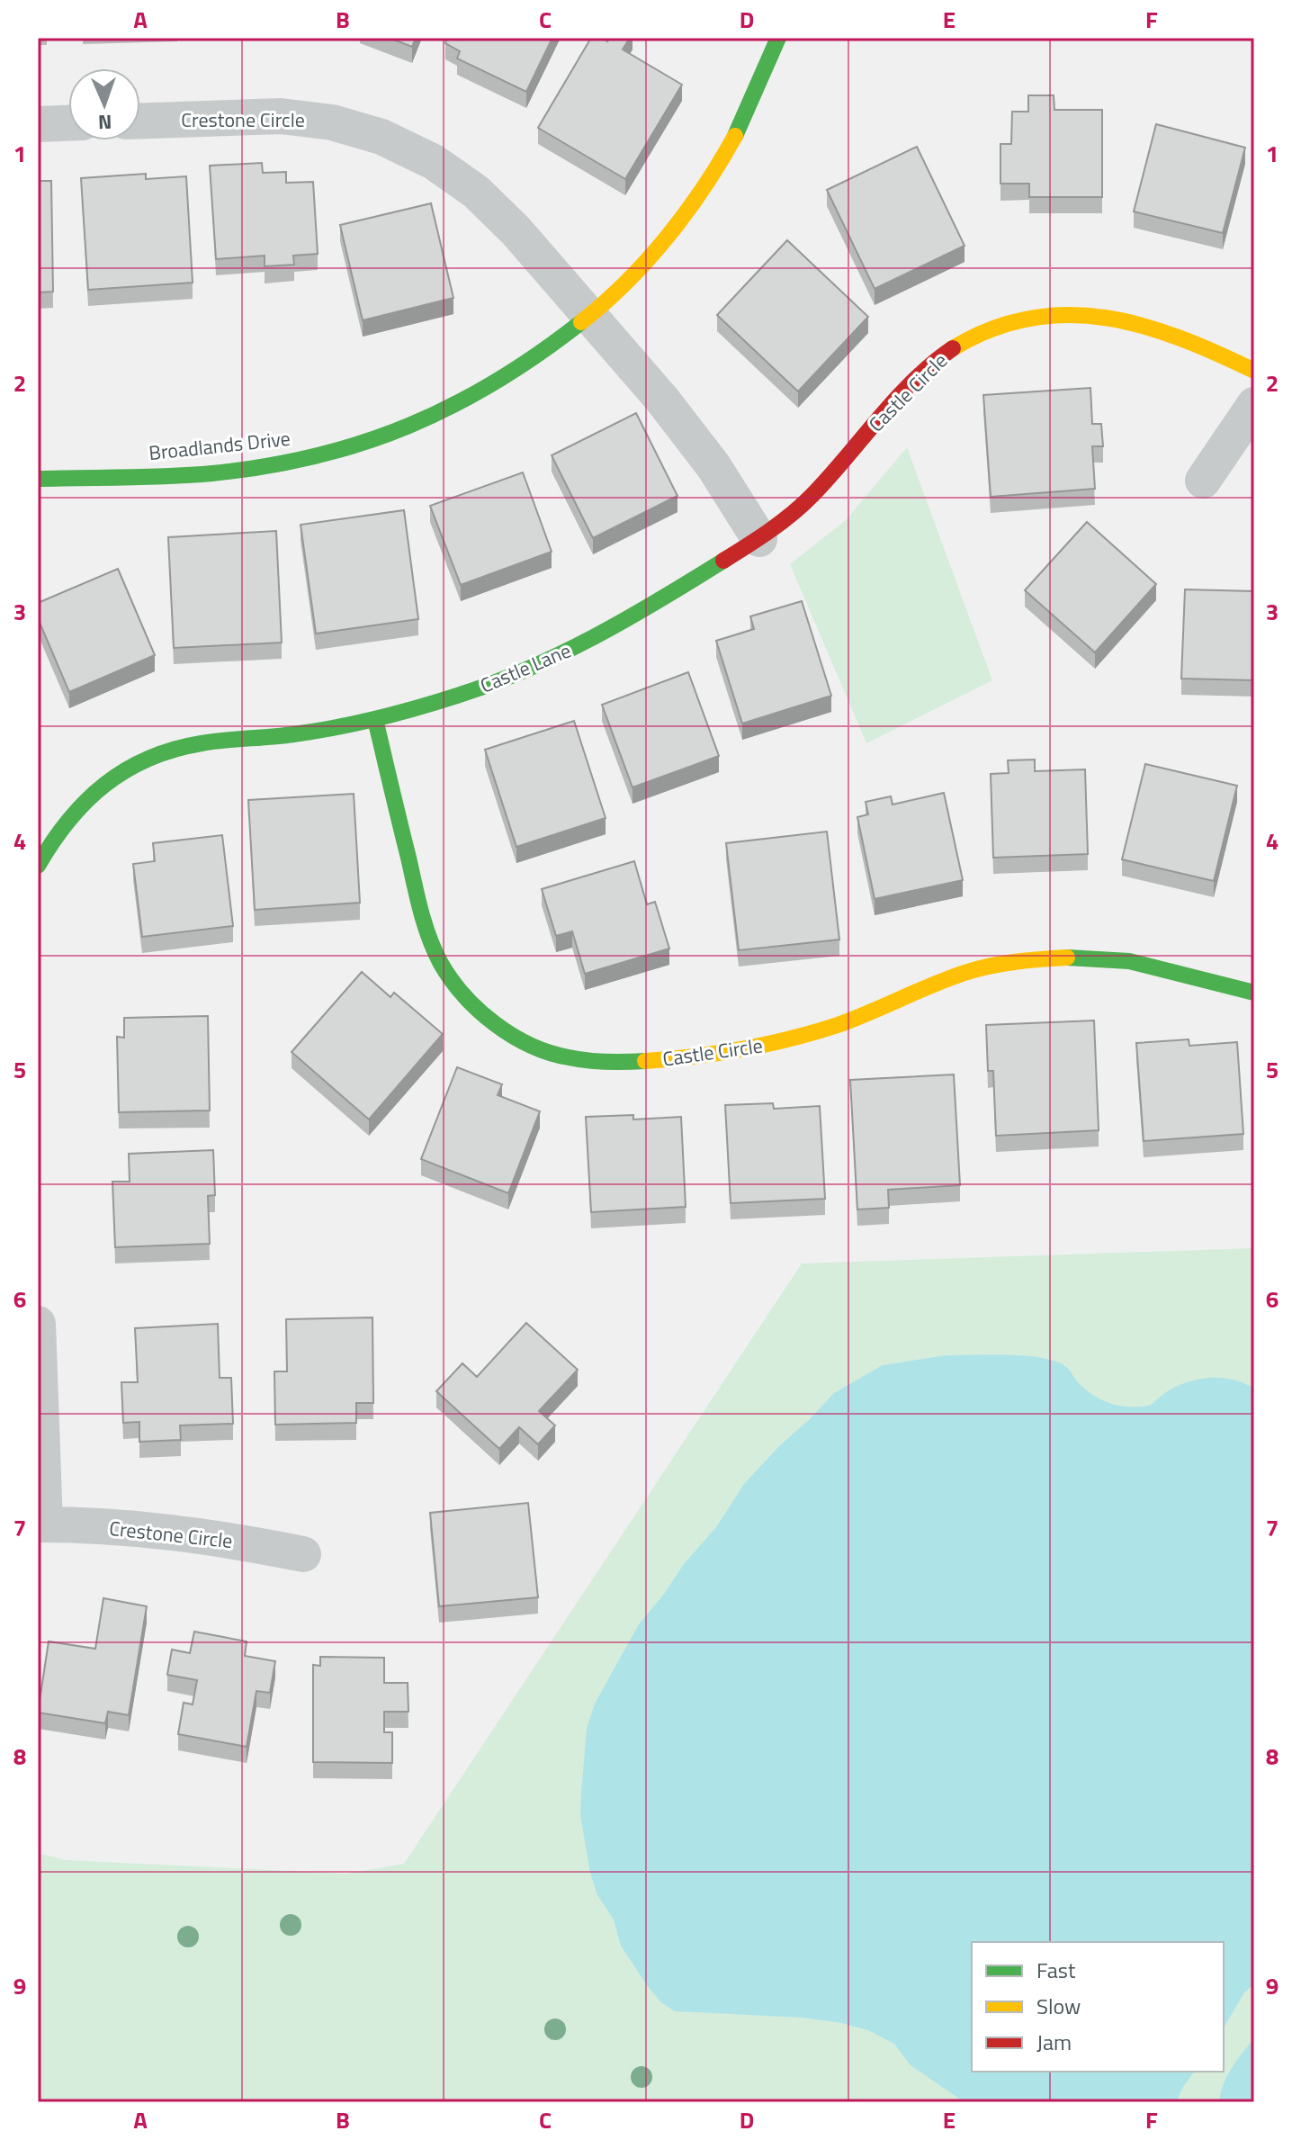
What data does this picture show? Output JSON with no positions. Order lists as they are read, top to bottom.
{
  "streets": {
    "street": [
      "Crestone Circle",
      "Castle Circle",
      "Broadlands Drive",
      "Castle Lane"
    ]
  },
  "crossings": [
    ["Crestone Circle", "Broadlands Drive"],
    ["Castle Circle", "Castle Lane"]
  ],
  "legend": ["Fast", "Slow", "Jam"],
  "north": "bottom",
  "grid": {
    "columns": [
      "A",
      "B",
      "C",
      "D",
      "E",
      "F"
    ],
    "rows": [
      "1",
      "2",
      "3",
      "4",
      "5",
      "6",
      "7",
      "8",
      "9"
    ]
  }
}
